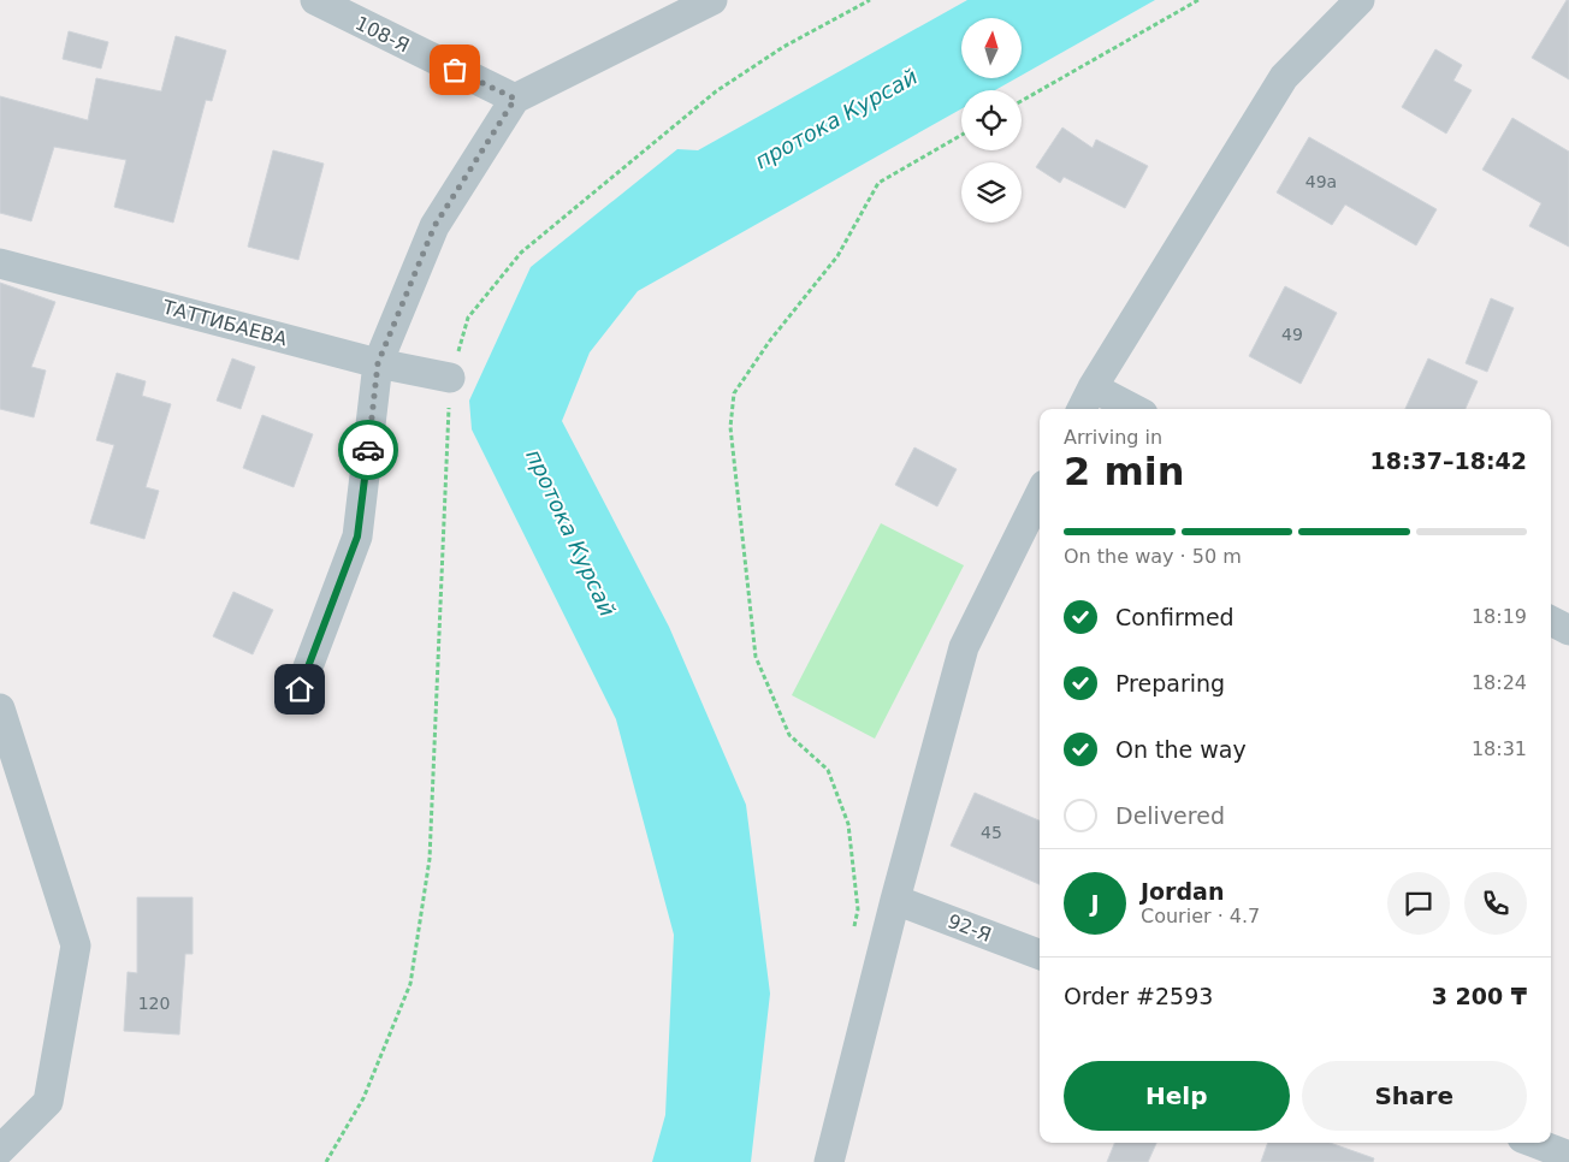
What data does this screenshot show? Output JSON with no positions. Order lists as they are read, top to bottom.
{
  "streets": {
    "street": ["108-Я", "ТАТТИБАЕВА", "92-Я"]
  },
  "water": ["протока Курсай"],
  "house_numbers": [
    "49а",
    "49",
    "45",
    "120"
  ],
  "north": "top",
  "page": {
    "heading": ["2 min", "Arriving in", "18:37–18:42"],
    "panel": [
      "Jordan",
      "Courier · 4.7",
      "Order #2593",
      "3 200 ₸"
    ],
    "bar": "On the way · 50 m",
    "list": [
      ["Confirmed", "18:19"],
      ["Preparing", "18:24"],
      ["On the way", "18:31"],
      "Delivered"
    ],
    "round": "J",
    "buttons": ["Help", "Share"]
  }
}
